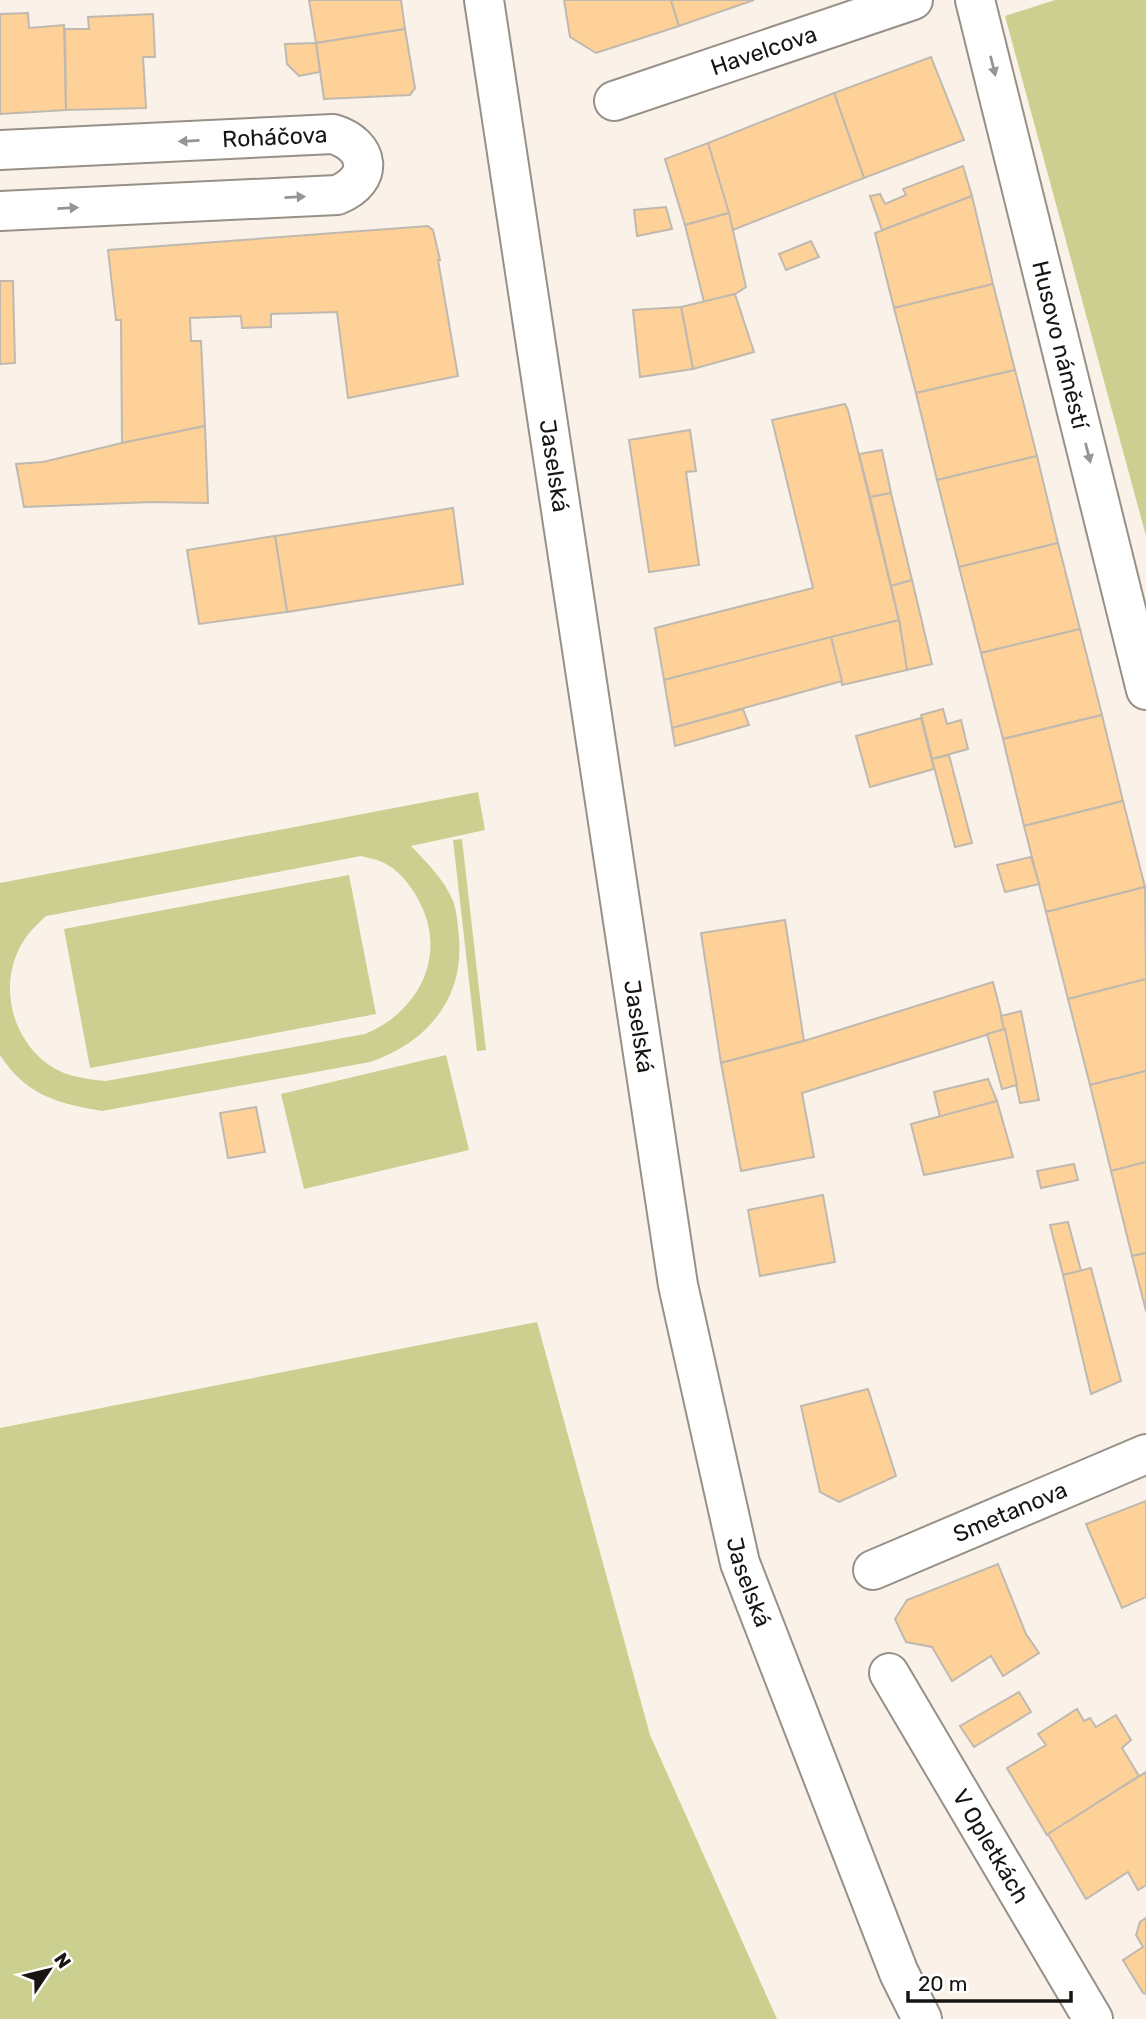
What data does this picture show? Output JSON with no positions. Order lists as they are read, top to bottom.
{
  "streets": {
    "street": [
      "Havelcova",
      "Roháčova",
      "Husovo náměstí",
      "Jaselská",
      "Smetanova",
      "V Opletkách"
    ]
  },
  "one_way": ["Husovo náměstí"],
  "scale_bar": "20 m",
  "north": "top right"
}
